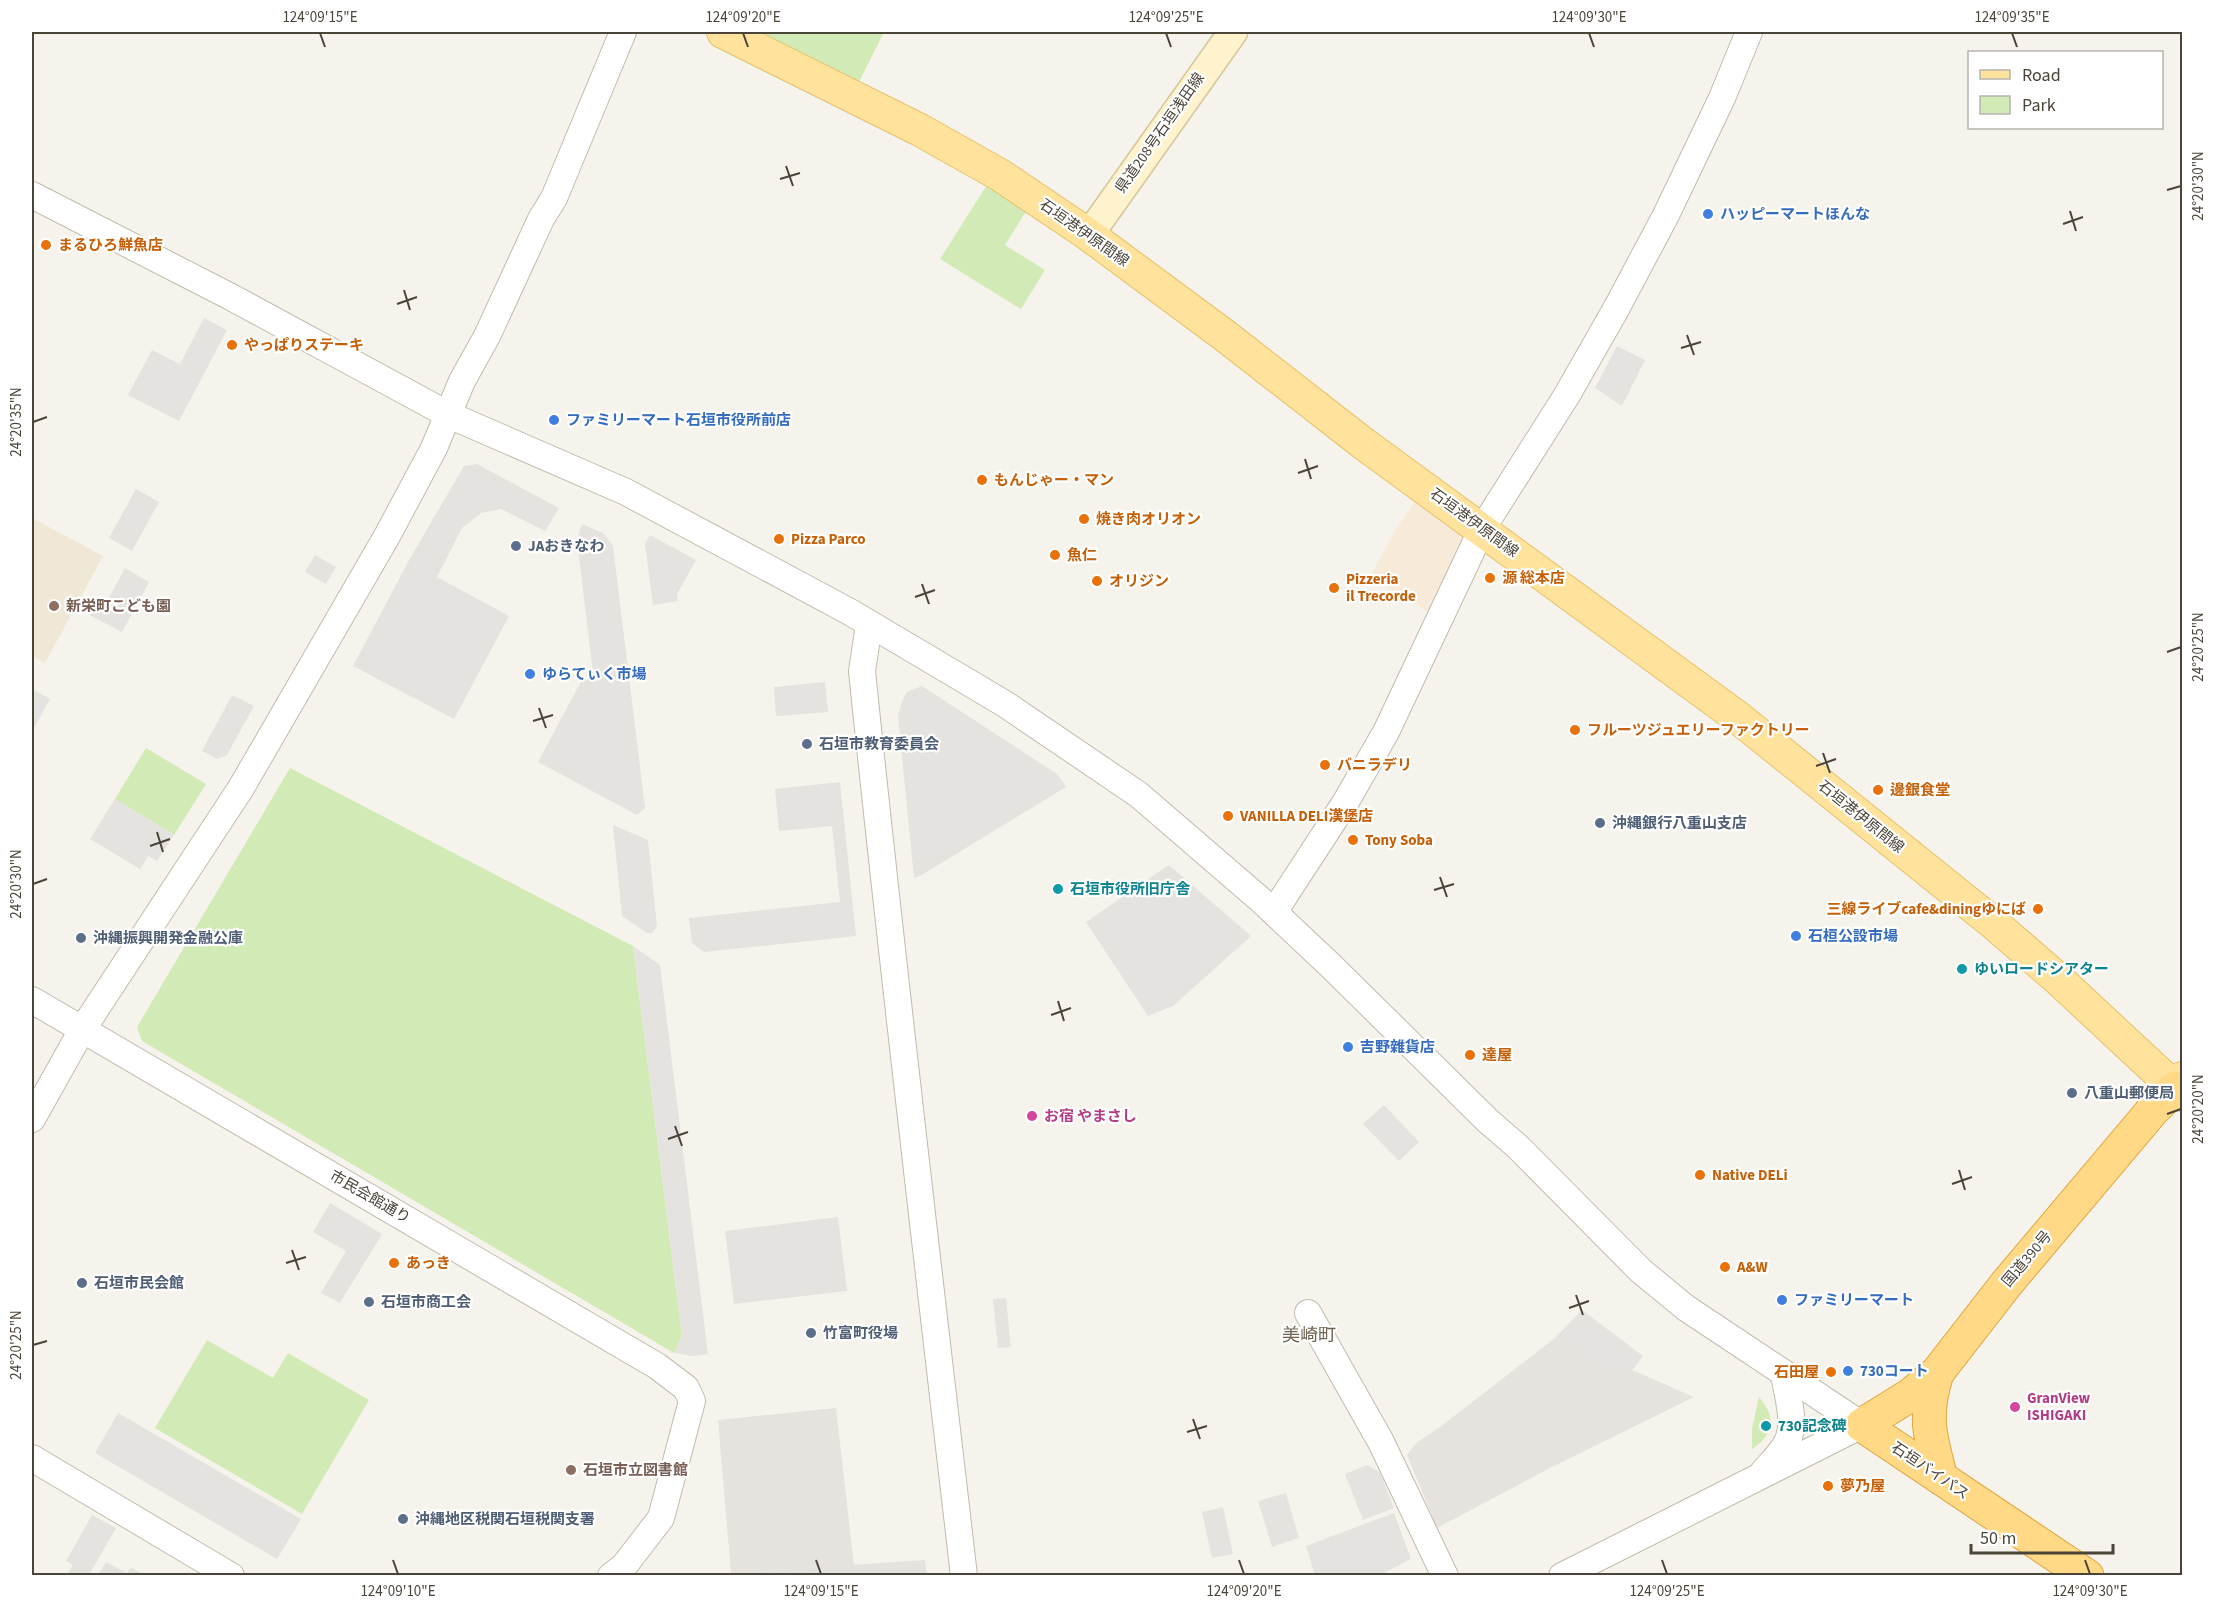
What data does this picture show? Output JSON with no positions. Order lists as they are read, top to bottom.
{
  "streets": {
    "highway": ["国道390号", "石垣バイパス"],
    "main road": ["県道208号石垣浅田線", "石垣港伊原間線"],
    "street": ["市民会館通り"]
  },
  "crossings": [
    ["県道208号石垣浅田線", "石垣港伊原間線"],
    ["石垣港伊原間線", "国道390号"],
    ["国道390号", "石垣バイパス"]
  ],
  "districts": ["美崎町"],
  "places": [
    "ハッピーマートほんな",
    "まるひろ鮮魚店",
    "やっぱりステーキ",
    "ファミリーマート石垣市役所前店",
    "もんじゃー・マン",
    "焼き肉オリオン",
    "Pizza Parco",
    "JAおきなわ",
    "魚仁",
    "源 総本店",
    "オリジン",
    "Pizzeria il Trecorde",
    "新栄町こども園",
    "ゆらてぃく市場",
    "フルーツジュエリーファクトリー",
    "石垣市教育委員会",
    "バニラデリ",
    "邊銀食堂",
    "VANILLA DELI漢堡店",
    "沖縄銀行八重山支店",
    "Tony Soba",
    "石垣市役所旧庁舎",
    "三線ライブcafe&diningゆにば",
    "石桓公設市場",
    "沖縄振興開発金融公庫",
    "ゆいロードシアター",
    "吉野雜貨店",
    "達屋",
    "八重山郵便局",
    "お宿 やまさし",
    "Native DELi",
    "あっき",
    "A&W",
    "石垣市民会館",
    "ファミリーマート",
    "石垣市商工会",
    "竹富町役場",
    "730コート",
    "石田屋",
    "GranView ISHIGAKI",
    "730記念碑",
    "石垣市立図書館",
    "夢乃屋",
    "沖縄地区税関石垣税関支署"
  ],
  "legend": ["Road", "Park"],
  "scale_bar": "50 m",
  "coordinates": [
    "124°09'15\"E",
    "124°09'20\"E",
    "124°09'25\"E",
    "124°09'30\"E",
    "124°09'35\"E",
    "24°20'30\"N",
    "24°20'35\"N",
    "24°20'25\"N",
    "24°20'20\"N",
    "124°09'10\"E"
  ]
}
